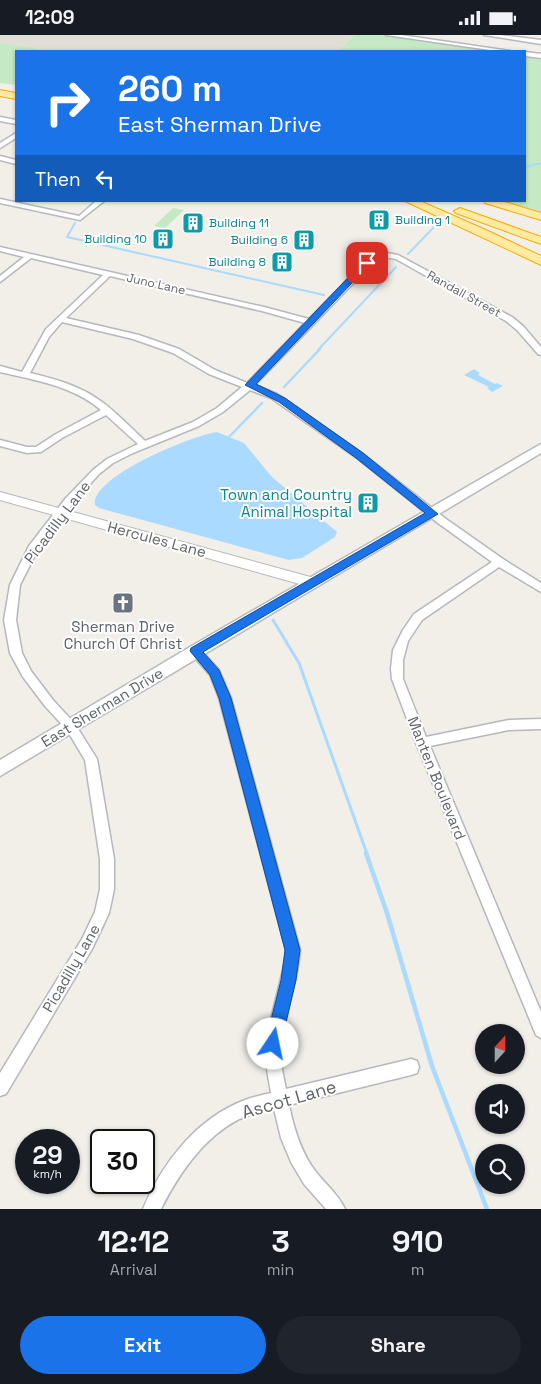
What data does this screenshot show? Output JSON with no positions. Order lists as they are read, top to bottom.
{
  "streets": {
    "main road": ["East Sherman Drive"],
    "street": [
      "Juno Lane",
      "Randall Street",
      "Picadilly Lane",
      "Hercules Lane",
      "Manten Boulevard",
      "Ascot Lane"
    ]
  },
  "crossings": [
    ["Juno Lane", "Picadilly Lane"],
    ["Randall Street", "Picadilly Lane"],
    ["Picadilly Lane", "Hercules Lane"],
    ["Picadilly Lane", "East Sherman Drive"],
    ["Hercules Lane", "East Sherman Drive"]
  ],
  "places": {
    "building": [
      "Building 1",
      "Building 11",
      "Building 10",
      "Building 6",
      "Building 8",
      "Town and Country Animal Hospital"
    ],
    "church": ["Sherman Drive Church Of Christ"]
  },
  "north": "top",
  "page": {
    "status": "12:09",
    "turn": ["260 m", "East Sherman Drive"],
    "then": "Then",
    "speed": "29 km/h",
    "limit": "30",
    "eta": [
      "12:12",
      "Arrival",
      "3",
      "min",
      "910",
      "m"
    ],
    "buttons": ["Exit", "Share"]
  }
}
